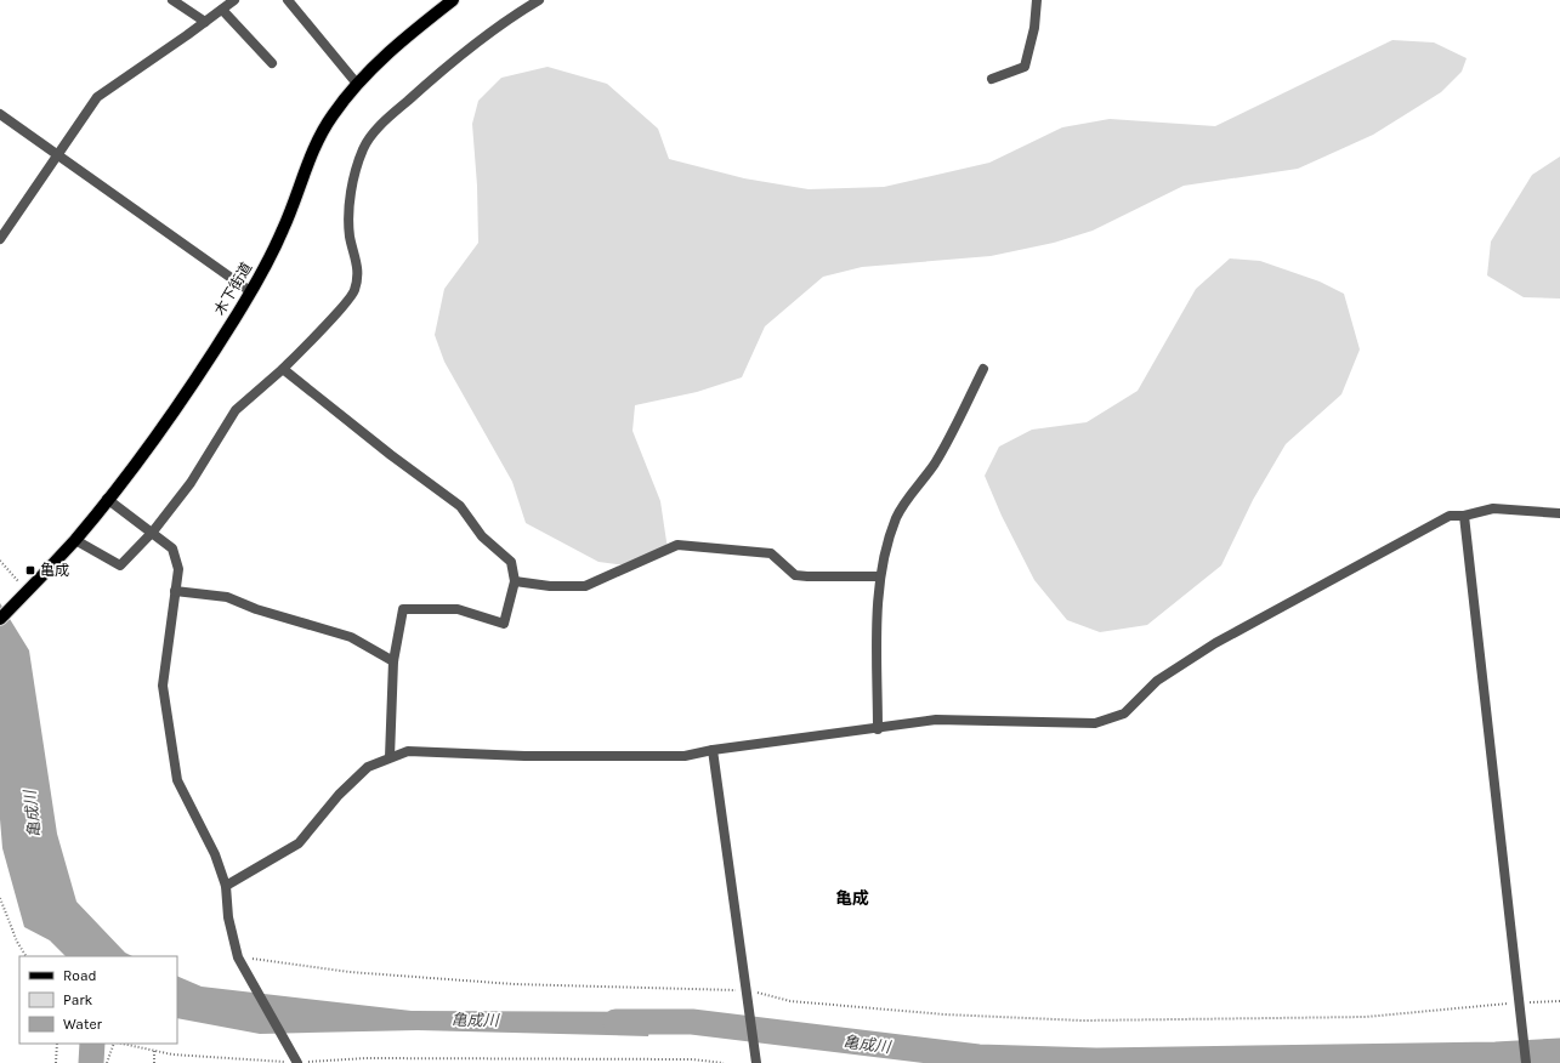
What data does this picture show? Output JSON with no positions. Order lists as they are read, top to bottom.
{
  "streets": {
    "main road": ["木下街道"]
  },
  "districts": ["亀成"],
  "water": ["亀成川"],
  "places": {
    "transit": ["亀成"]
  },
  "legend": ["Road", "Park", "Water"]
}
